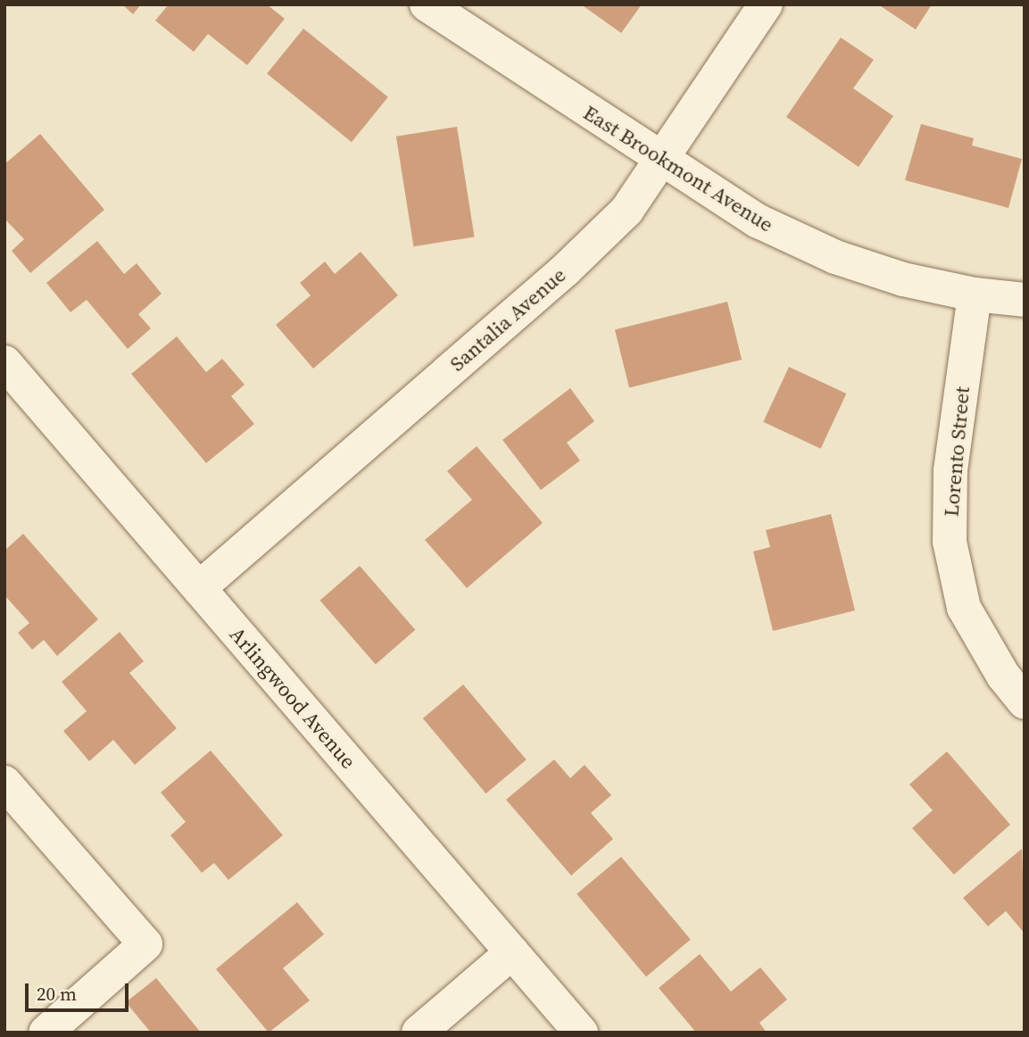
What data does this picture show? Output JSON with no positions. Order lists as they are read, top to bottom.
{
  "streets": {
    "street": [
      "East Brookmont Avenue",
      "Santalia Avenue",
      "Lorento Street",
      "Arlingwood Avenue"
    ]
  },
  "crossings": [
    ["East Brookmont Avenue", "Santalia Avenue"],
    ["East Brookmont Avenue", "Lorento Street"],
    ["Santalia Avenue", "Arlingwood Avenue"]
  ],
  "scale_bar": "20 m"
}
